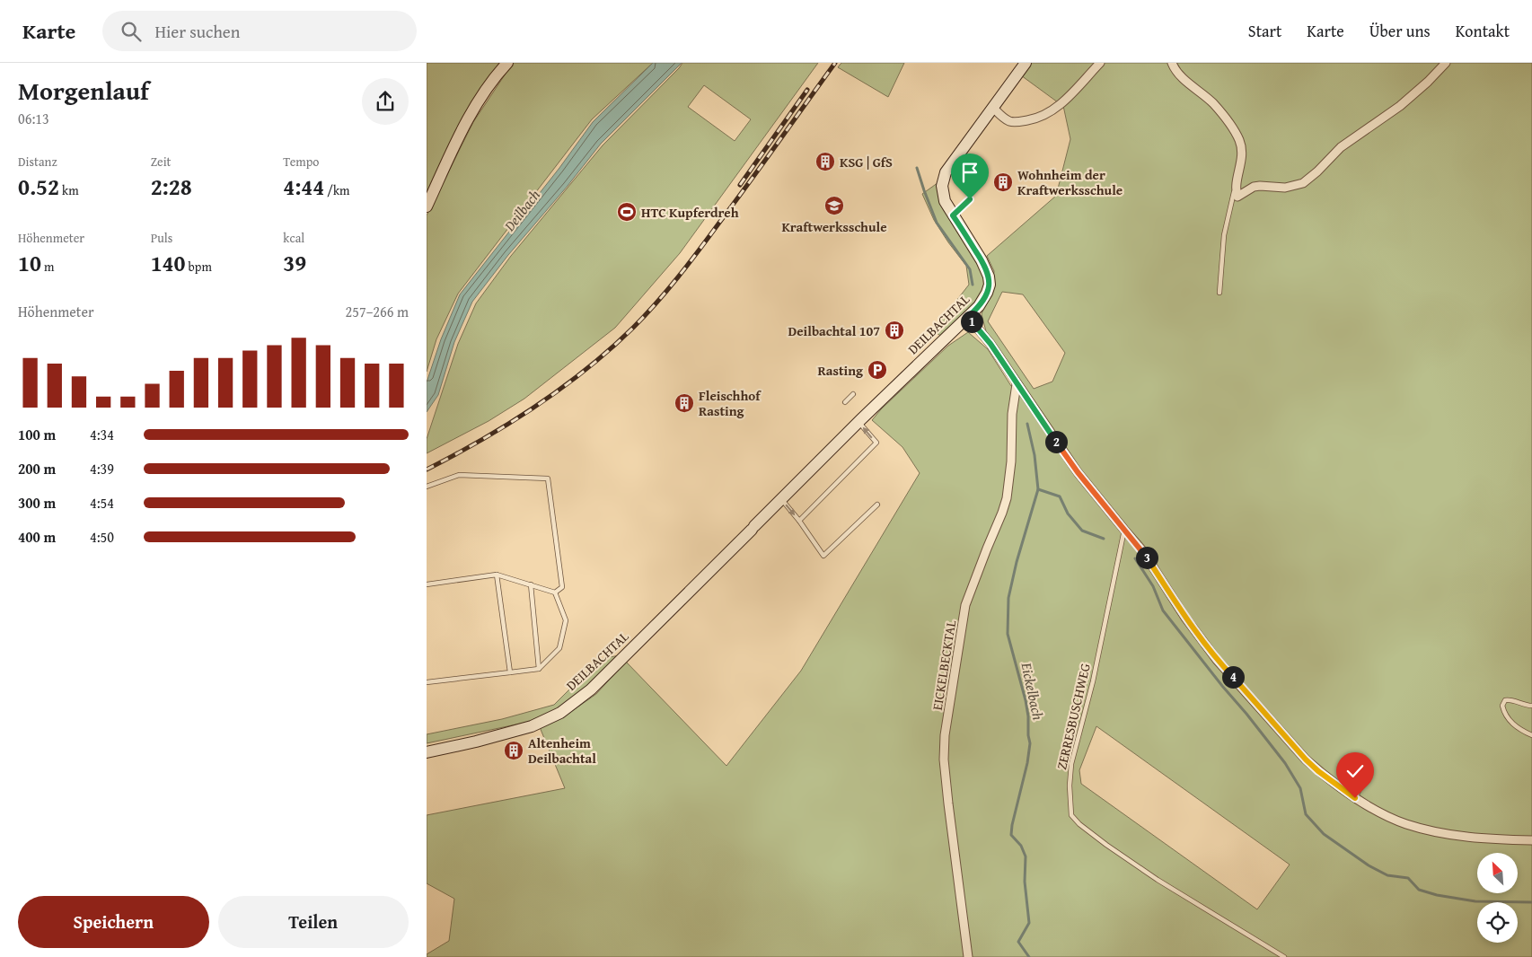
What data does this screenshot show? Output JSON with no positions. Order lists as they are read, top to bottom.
{
  "streets": {
    "street": ["DEILBACHTAL", "EICKELBECKTAL"],
    "lane": ["ZERRESBUSCHWEG"]
  },
  "water": ["Deilbach", "Eickelbach"],
  "places": {
    "building": [
      "KSG | GfS",
      "Wohnheim der Kraftwerksschule",
      "Deilbachtal 107",
      "Fleischhof Rasting",
      "Altenheim Deilbachtal"
    ],
    "school or university": ["Kraftwerksschule"],
    "sports": ["HTC Kupferdreh"],
    "parking": ["Rasting"]
  },
  "north": "top left",
  "page": {
    "header": "Karte",
    "search": "Hier suchen",
    "nav": [
      "Start",
      "Karte",
      "Über uns",
      "Kontakt"
    ],
    "heading": ["Morgenlauf", "06:13"],
    "stats": [
      ["Distanz", "0.52 km"],
      ["Zeit", "2:28"],
      ["Tempo", "4:44 /km"],
      ["Höhenmeter", "10 m"],
      ["Puls", "140 bpm"],
      ["kcal", "39"]
    ],
    "chart": ["Höhenmeter", "257–266 m"],
    "pins": [
      "1",
      "2",
      "3",
      "4"
    ],
    "list": [
      {
        "name": "100 m",
        "note": "4:34"
      },
      {
        "name": "200 m",
        "note": "4:39"
      },
      {
        "name": "300 m",
        "note": "4:54"
      },
      {
        "name": "400 m",
        "note": "4:50"
      }
    ],
    "buttons": ["Speichern", "Teilen"]
  }
}
